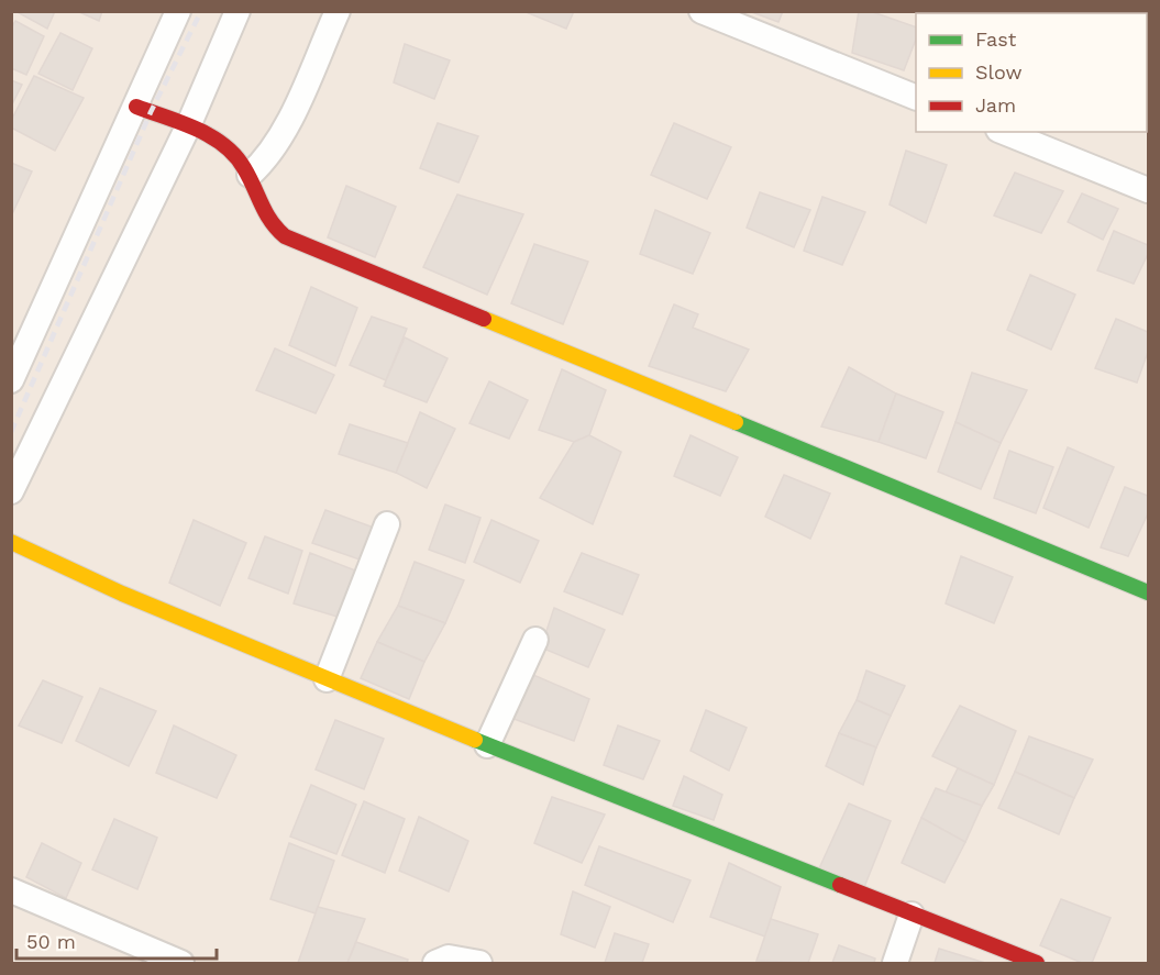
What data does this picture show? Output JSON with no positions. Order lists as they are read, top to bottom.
{
  "legend": ["Fast", "Slow", "Jam"],
  "scale_bar": "50 m"
}
